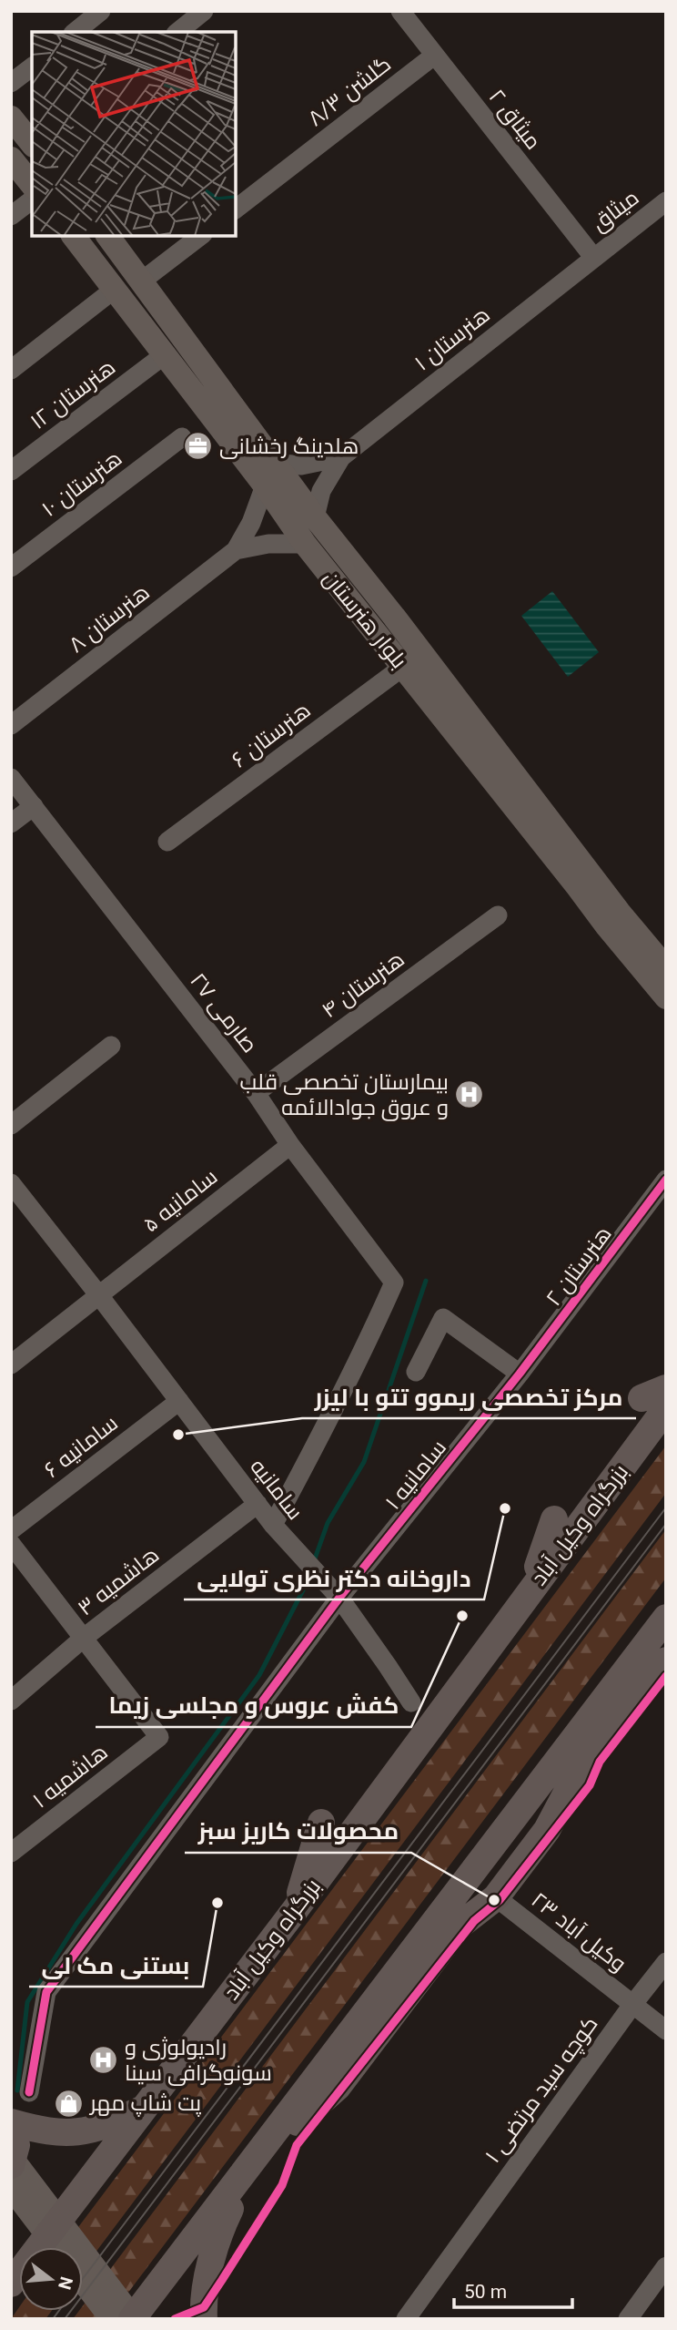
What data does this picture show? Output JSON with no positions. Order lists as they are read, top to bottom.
{
  "streets": {
    "highway": ["بزرگراه وکیل آباد"],
    "main road": ["بلوار هنرستان"],
    "street": [
      "گلشن ۸/۳",
      "میثاق ۲",
      "میثاق",
      "هنرستان ۱",
      "هنرستان ۱۲",
      "هنرستان ۱۰",
      "هنرستان ۸",
      "هنرستان ۶",
      "هنرستان ۴",
      "صارمی ۲۷",
      "سامانیه ۵",
      "هنرستان ۲",
      "سامانیه ۶",
      "سامانیه ۱",
      "سامانیه",
      "هاشمیه ۳",
      "هاشمیه ۱",
      "۲۳ وکیل آباد",
      "کوچه سید مرتضی ۱"
    ]
  },
  "crossings": [
    ["گلشن ۸/۳", "میثاق ۲"],
    ["میثاق ۲", "میثاق"],
    ["میثاق ۲", "هنرستان ۱"],
    ["میثاق", "هنرستان ۱"],
    ["هنرستان ۱", "بلوار هنرستان"],
    ["هنرستان ۱۲", "بلوار هنرستان"],
    ["هنرستان ۸", "بلوار هنرستان"],
    ["بلوار هنرستان", "هنرستان ۶"],
    ["هنرستان ۴", "صارمی ۲۷"],
    ["صارمی ۲۷", "سامانیه ۵"],
    ["صارمی ۲۷", "سامانیه"],
    ["سامانیه ۵", "سامانیه"],
    ["هنرستان ۲", "سامانیه ۱"],
    ["سامانیه ۶", "سامانیه"],
    ["سامانیه ۱", "سامانیه"],
    ["سامانیه", "هاشمیه ۳"],
    ["هاشمیه ۳", "هاشمیه ۱"],
    ["۲۳ وکیل آباد", "کوچه سید مرتضی ۱"]
  ],
  "places": {
    "office": ["هلدینگ رخشانی"],
    "hospital": ["بیمارستان تخصصی قلب و عروق جوادالائمه", "رادیولوژی و سونوگرافی سینا"],
    "other": [
      "مرکز تخصصی ریموو تتو با لیزر",
      "داروخانه دکتر نظری تولایی",
      "کفش عروس و مجلسی زیما",
      "محصولات کاریز سبز",
      "بستنی مک لی"
    ],
    "shop": ["پت شاپ مهر"]
  },
  "scale_bar": "50 m",
  "north": "right"
}
